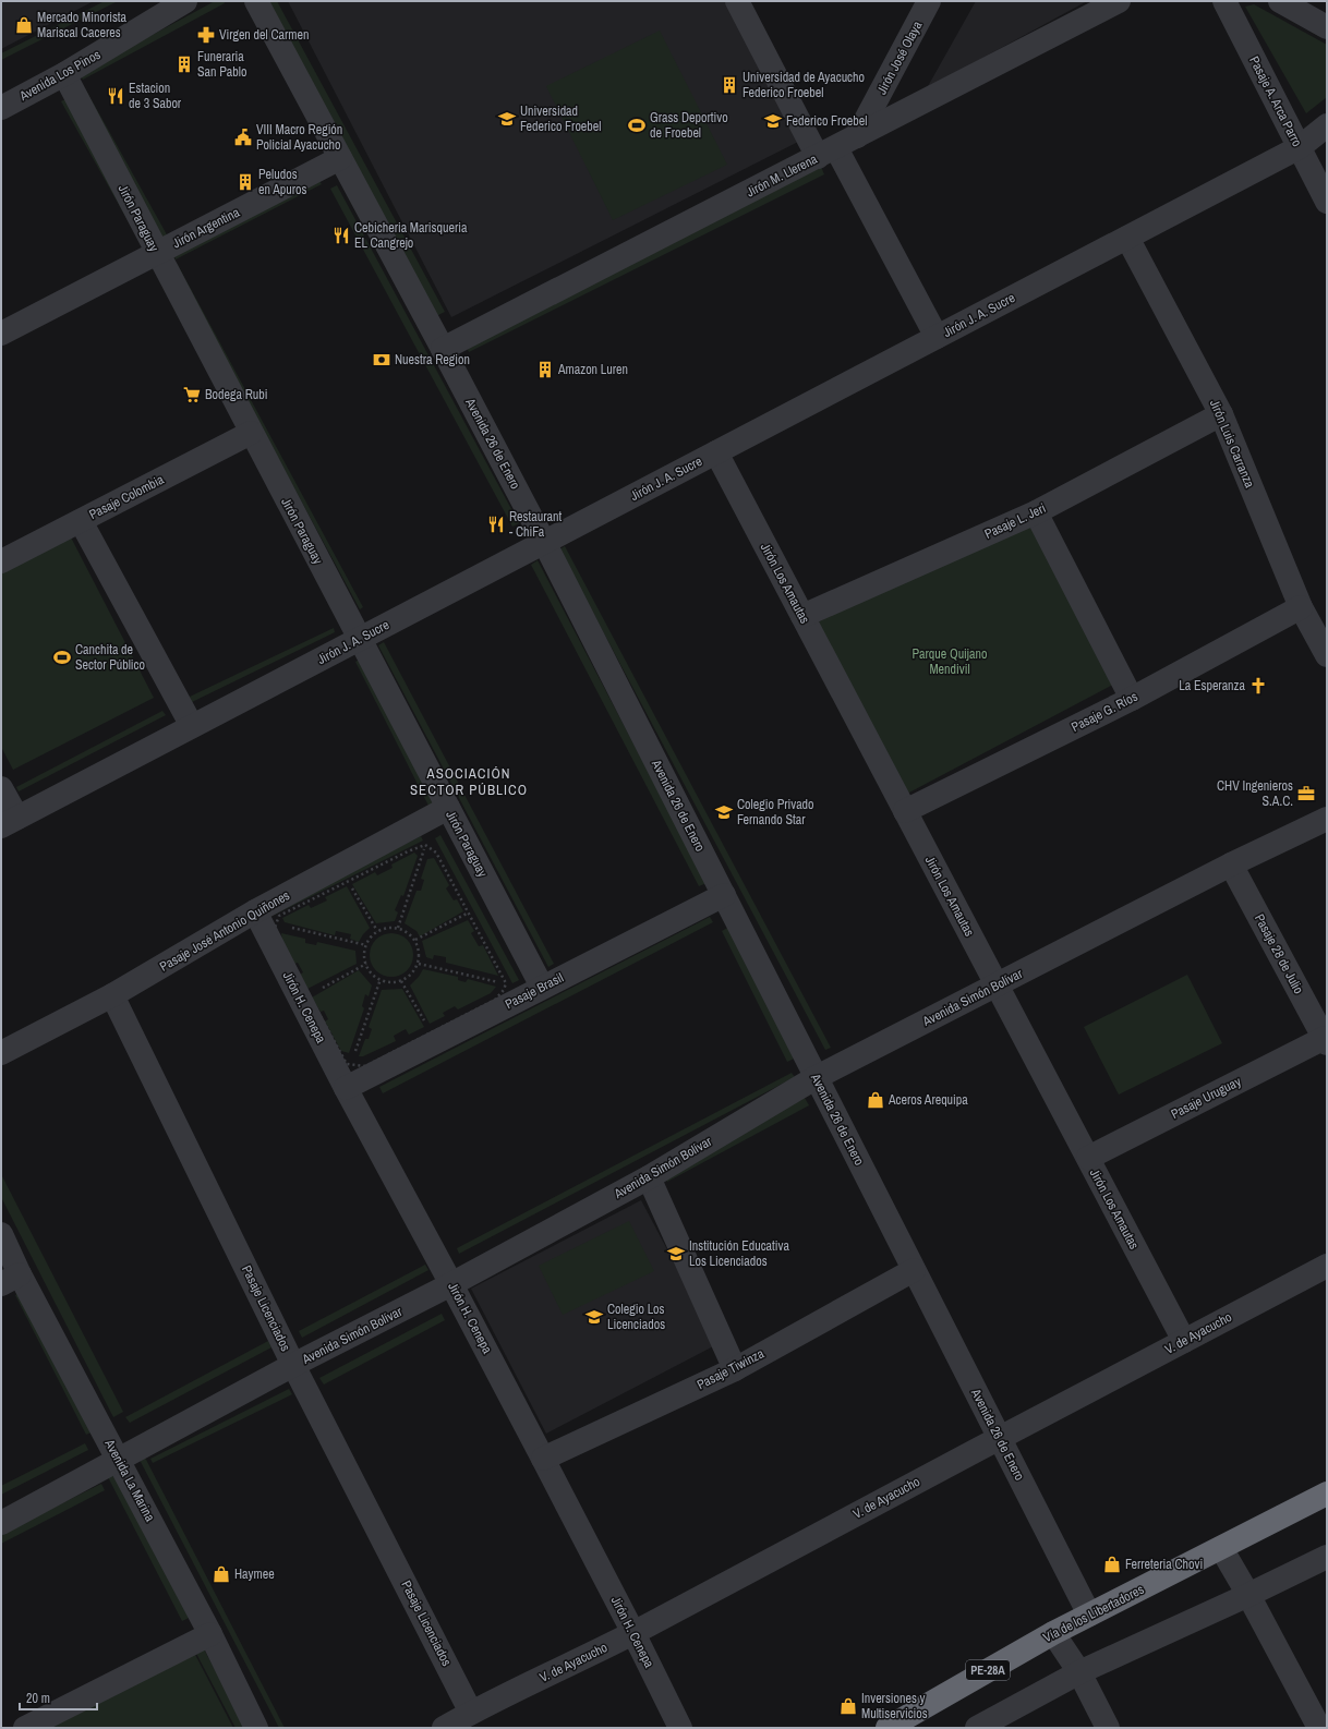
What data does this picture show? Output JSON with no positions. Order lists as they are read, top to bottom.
{
  "streets": {
    "highway": ["Vía de los Libertadores", "PE-28A"],
    "street": [
      "Jirón José Olaya",
      "Avenida Los Pinos",
      "Pasaje A. Arca Parro",
      "Jirón M. Llerena",
      "Jirón Paraguay",
      "Jirón Argentina",
      "Jirón J. A. Sucre",
      "Avenida 26 de Enero",
      "Jirón Luis Carranza",
      "Pasaje Colombia",
      "Pasaje L. Jeri",
      "Jirón Los Amautas",
      "Pasaje G. Ríos",
      "Pasaje José Antonio Quiñones",
      "Pasaje 28 de Julio",
      "Pasaje Brasil",
      "Avenida Simón Bolívar",
      "Jirón H. Cenepa",
      "Pasaje Uruguay",
      "Pasaje Licenciados",
      "V. de Ayacucho",
      "Pasaje Tiwinza",
      "Avenida La Marina"
    ]
  },
  "crossings": [
    ["Jirón José Olaya", "Jirón M. Llerena"],
    ["Avenida Los Pinos", "Jirón Paraguay"],
    ["Pasaje A. Arca Parro", "Jirón J. A. Sucre"],
    ["Jirón M. Llerena", "Avenida 26 de Enero"],
    ["Jirón Paraguay", "Jirón Argentina"],
    ["Jirón Paraguay", "Jirón J. A. Sucre"],
    ["Jirón Paraguay", "Pasaje Colombia"],
    ["Jirón Paraguay", "Pasaje José Antonio Quiñones"],
    ["Jirón Paraguay", "Pasaje Brasil"],
    ["Jirón Argentina", "Avenida 26 de Enero"],
    ["Jirón J. A. Sucre", "Avenida 26 de Enero"],
    ["Jirón J. A. Sucre", "Jirón Luis Carranza"],
    ["Jirón J. A. Sucre", "Jirón Los Amautas"],
    ["Avenida 26 de Enero", "Pasaje Brasil"],
    ["Avenida 26 de Enero", "Avenida Simón Bolívar"],
    ["Avenida 26 de Enero", "V. de Ayacucho"],
    ["Avenida 26 de Enero", "Pasaje Tiwinza"],
    ["Avenida 26 de Enero", "Vía de los Libertadores"],
    ["Jirón Luis Carranza", "Pasaje L. Jeri"],
    ["Jirón Luis Carranza", "Pasaje G. Ríos"],
    ["Pasaje L. Jeri", "Jirón Los Amautas"],
    ["Jirón Los Amautas", "Pasaje G. Ríos"],
    ["Jirón Los Amautas", "Avenida Simón Bolívar"],
    ["Jirón Los Amautas", "Pasaje Uruguay"],
    ["Jirón Los Amautas", "V. de Ayacucho"],
    ["Pasaje José Antonio Quiñones", "Jirón H. Cenepa"],
    ["Pasaje José Antonio Quiñones", "Pasaje Licenciados"],
    ["Pasaje 28 de Julio", "Avenida Simón Bolívar"],
    ["Pasaje 28 de Julio", "Pasaje Uruguay"],
    ["Pasaje Brasil", "Jirón H. Cenepa"],
    ["Avenida Simón Bolívar", "Jirón H. Cenepa"],
    ["Avenida Simón Bolívar", "Pasaje Licenciados"],
    ["Avenida Simón Bolívar", "Avenida La Marina"],
    ["Jirón H. Cenepa", "V. de Ayacucho"],
    ["Jirón H. Cenepa", "Pasaje Tiwinza"],
    ["Pasaje Licenciados", "V. de Ayacucho"]
  ],
  "districts": ["ASOCIACIÓN SECTOR PÚBLICO"],
  "parks": ["Parque Quijano Mendivil"],
  "places": {
    "shop": [
      "Mercado Minorista Mariscal Caceres",
      "Aceros Arequipa",
      "Ferreteria Chovi",
      "Haymee",
      "Inversiones y Multiservicios"
    ],
    "pharmacy": ["Virgen del Carmen"],
    "building": [
      "Funeraria San Pablo",
      "Universidad de Ayacucho Federico Froebel",
      "Peludos en Apuros",
      "Amazon Luren"
    ],
    "restaurant": ["Estacion de 3 Sabor", "Cebicheria Marisqueria EL Cangrejo", "Restaurant - ChiFa"],
    "school or university": [
      "Universidad Federico Froebel",
      "Federico Froebel",
      "Colegio Privado Fernando Star",
      "Institución Educativa Los Licenciados",
      "Colegio Los Licenciados"
    ],
    "sports": ["Grass Deportivo de Froebel", "Canchita de Sector Público"],
    "public building": ["VIII Macro Región Policial Ayacucho"],
    "bank": ["Nuestra Region"],
    "supermarket": ["Bodega Rubi"],
    "church": ["La Esperanza"],
    "office": ["CHV Ingenieros S.A.C."]
  },
  "scale_bar": "20 m"
}
